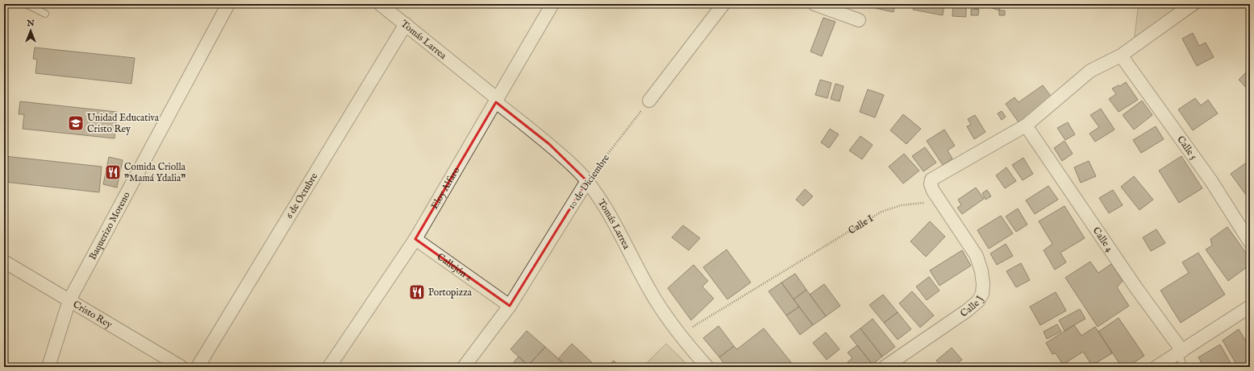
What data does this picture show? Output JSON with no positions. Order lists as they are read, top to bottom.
{
  "streets": {
    "street": [
      "Tomás Larrea",
      "Calle 5",
      "10 de Diciembre",
      "Eloy Alfaro",
      "6 de Octubre",
      "Baquerizo Moreno",
      "Calle 4",
      "Callejón 2",
      "Calle J",
      "Cristo Rey"
    ],
    "path": ["Calle I"]
  },
  "crossings": [
    ["Tomás Larrea", "10 de Diciembre"],
    ["Tomás Larrea", "Eloy Alfaro"],
    ["Tomás Larrea", "6 de Octubre"],
    ["Tomás Larrea", "Calle I"],
    ["10 de Diciembre", "Callejón 2"],
    ["Eloy Alfaro", "Callejón 2"],
    ["Calle I", "Calle J"],
    ["Baquerizo Moreno", "Cristo Rey"]
  ],
  "places": {
    "school or university": ["Unidad Educativa Cristo Rey"],
    "restaurant": ["Comida Criolla \"Mamá Ydalia\"", "Portopizza"]
  },
  "north": "top"
}
